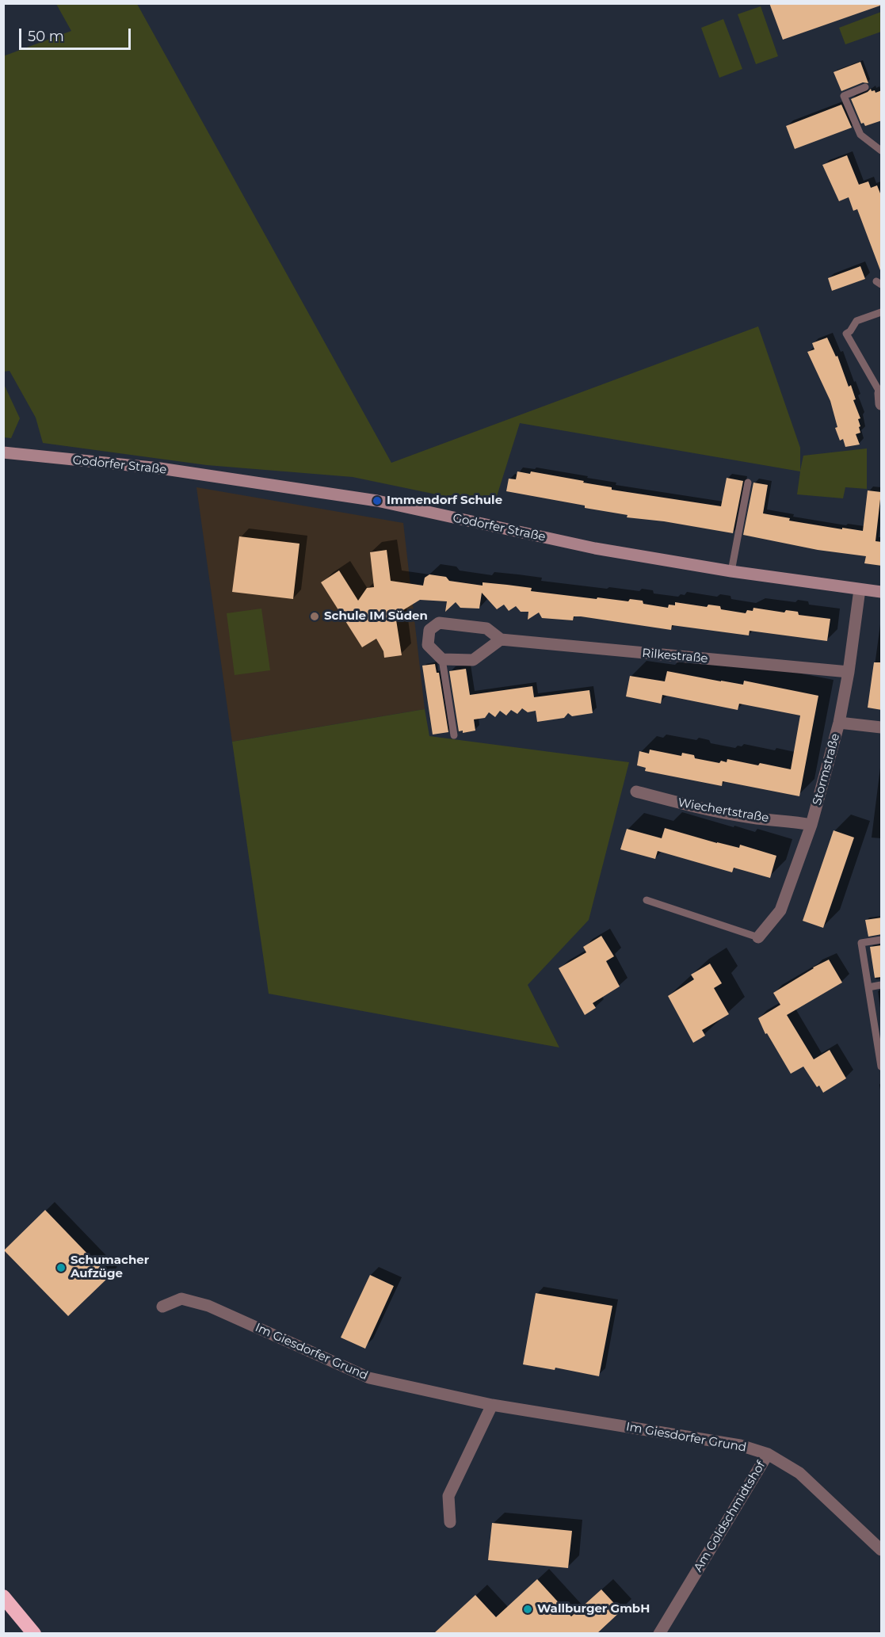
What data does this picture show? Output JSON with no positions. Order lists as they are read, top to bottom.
{
  "streets": {
    "street": [
      "Godorfer Straße",
      "Rilkestraße",
      "Stormstraße",
      "Wiechertstraße",
      "Im Giesdorfer Grund",
      "Am Goldschmidtshof"
    ]
  },
  "crossings": [
    ["Godorfer Straße", "Stormstraße"],
    ["Rilkestraße", "Stormstraße"],
    ["Stormstraße", "Wiechertstraße"],
    ["Im Giesdorfer Grund", "Am Goldschmidtshof"]
  ],
  "places": [
    "Immendorf Schule",
    "Schule IM Süden",
    "Schumacher Aufzüge",
    "Wallburger GmbH"
  ],
  "scale_bar": "50 m"
}
